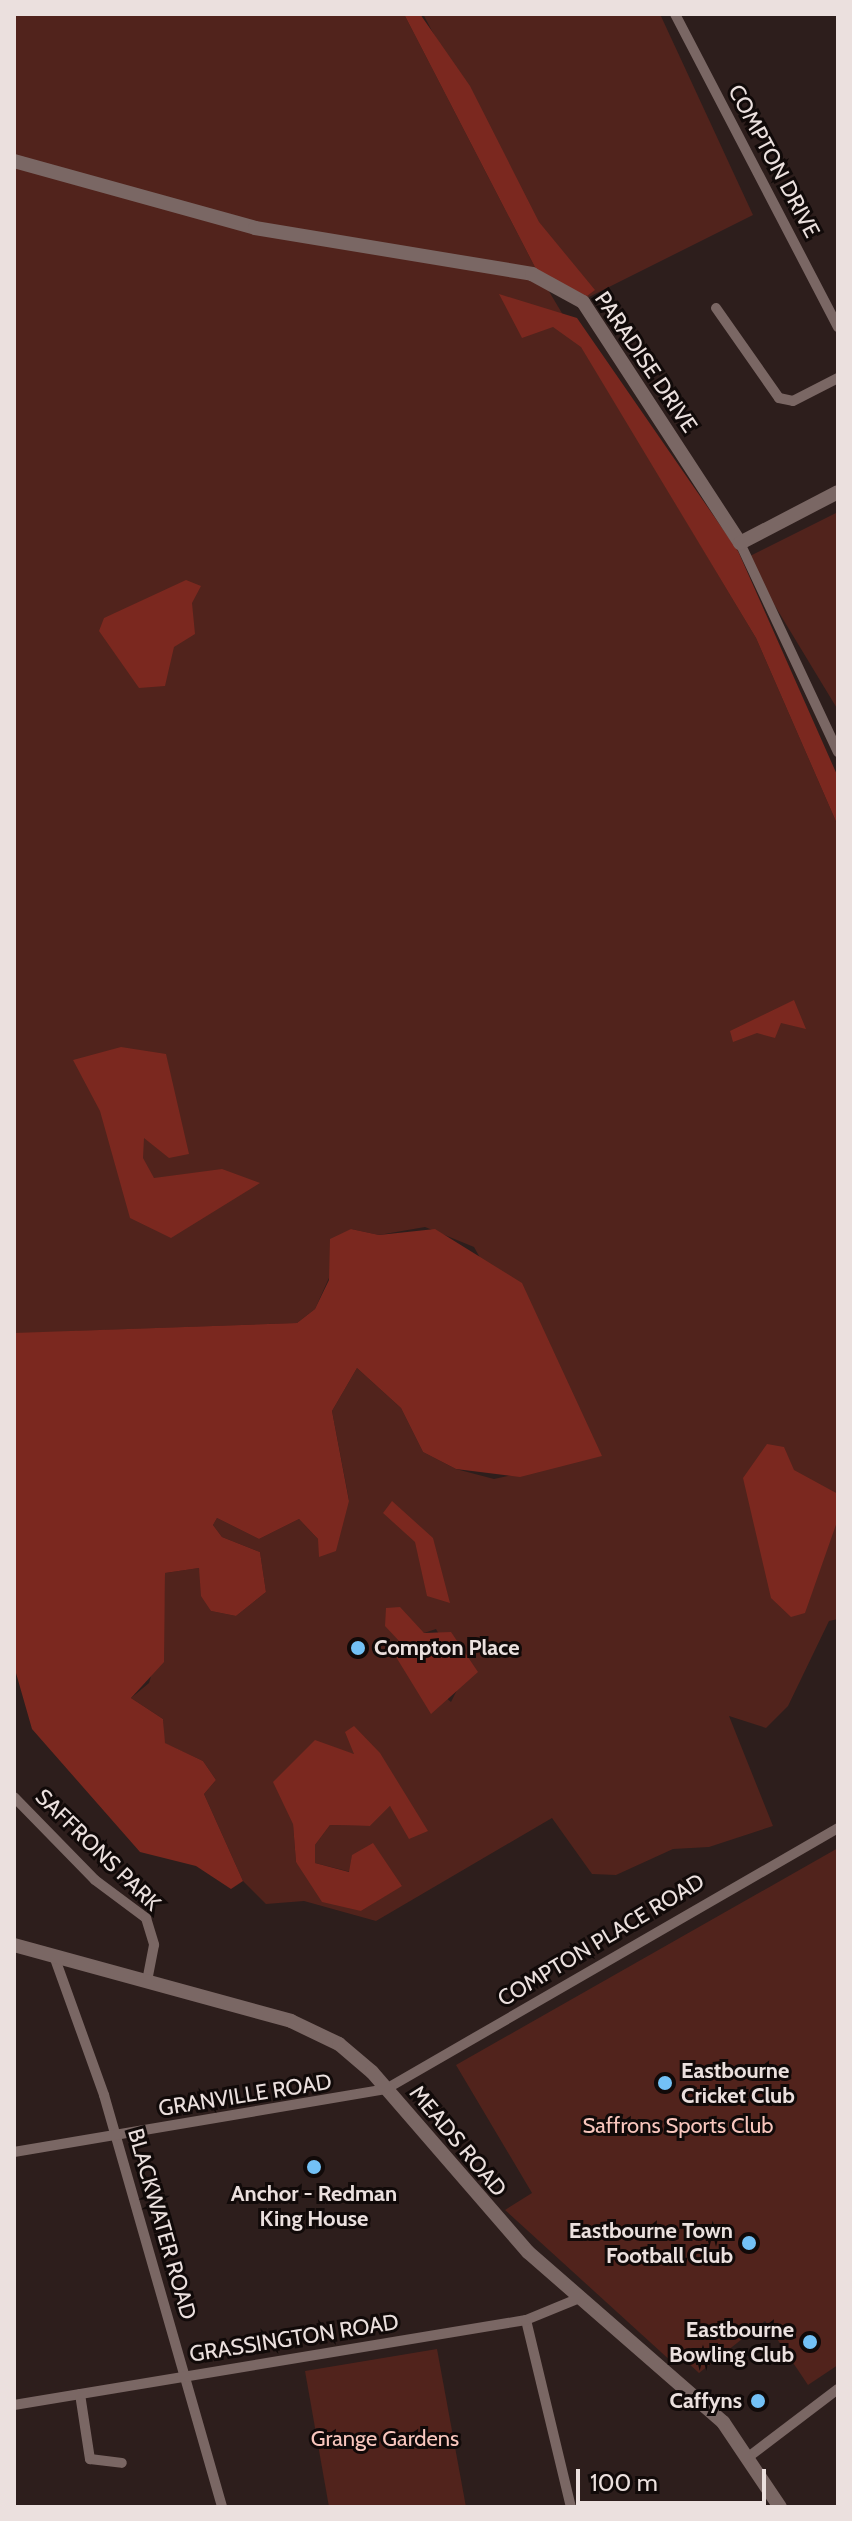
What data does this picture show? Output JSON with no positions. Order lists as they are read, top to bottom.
{
  "streets": {
    "street": [
      "COMPTON DRIVE",
      "PARADISE DRIVE",
      "SAFFRONS PARK",
      "COMPTON PLACE ROAD",
      "GRANVILLE ROAD",
      "MEADS ROAD",
      "BLACKWATER ROAD",
      "GRASSINGTON ROAD"
    ]
  },
  "crossings": [
    ["SAFFRONS PARK", "MEADS ROAD"],
    ["COMPTON PLACE ROAD", "GRANVILLE ROAD"],
    ["COMPTON PLACE ROAD", "MEADS ROAD"],
    ["GRANVILLE ROAD", "MEADS ROAD"],
    ["GRANVILLE ROAD", "BLACKWATER ROAD"],
    ["MEADS ROAD", "BLACKWATER ROAD"],
    ["MEADS ROAD", "GRASSINGTON ROAD"],
    ["BLACKWATER ROAD", "GRASSINGTON ROAD"]
  ],
  "parks": ["Saffrons Sports Club", "Grange Gardens"],
  "places": [
    "Compton Place",
    "Eastbourne Cricket Club",
    "Anchor - Redman King House",
    "Eastbourne Town Football Club",
    "Eastbourne Bowling Club",
    "Caffyns"
  ],
  "scale_bar": "100 m"
}
